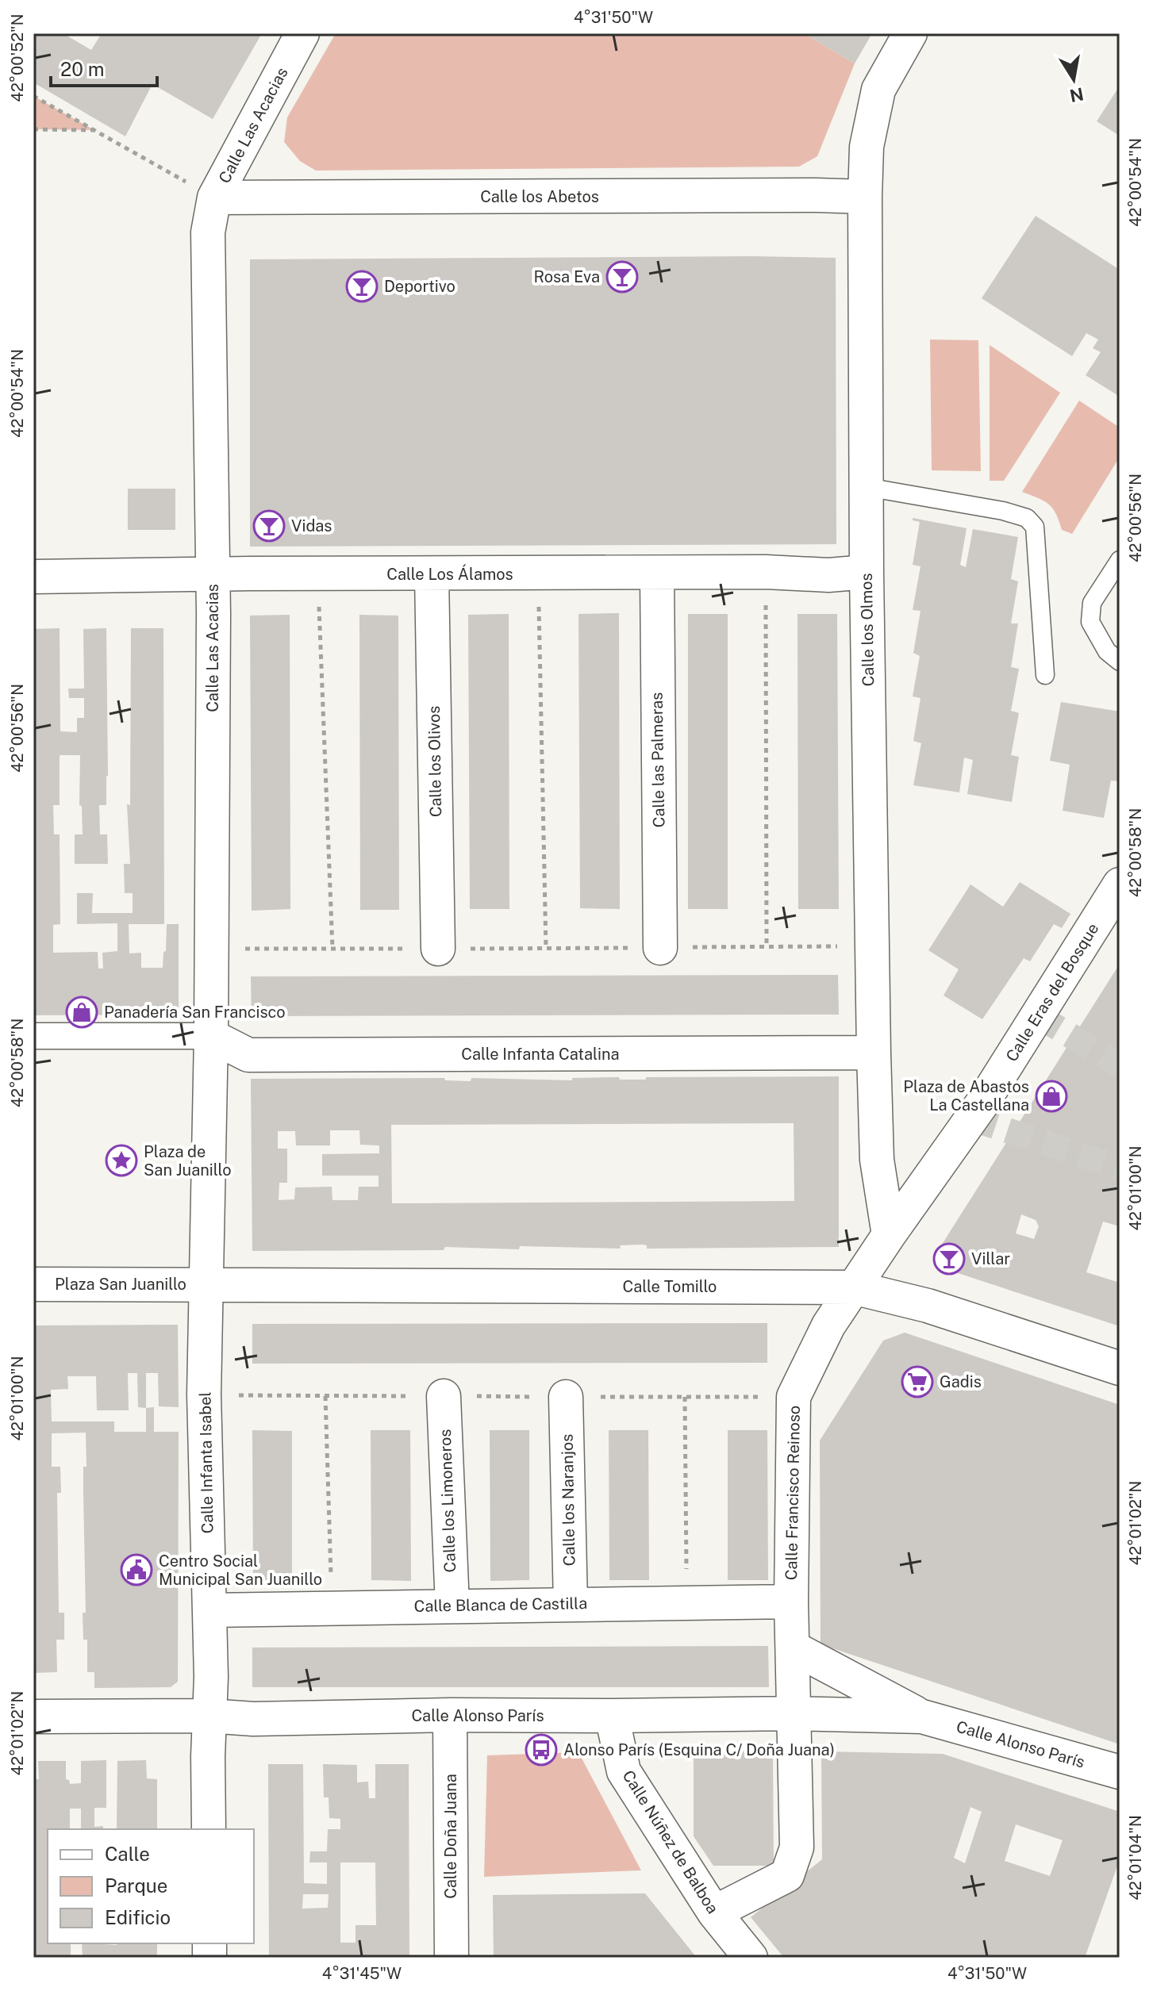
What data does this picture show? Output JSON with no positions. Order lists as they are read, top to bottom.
{
  "streets": {
    "street": [
      "Calle Las Acacias",
      "Calle los Abetos",
      "Calle Los Álamos",
      "Calle los Olmos",
      "Calle las Palmeras",
      "Calle los Olivos",
      "Calle Eras del Bosque",
      "Calle Infanta Catalina",
      "Plaza San Juanillo",
      "Calle Tomillo",
      "Calle Infanta Isabel",
      "Calle Francisco Reinoso",
      "Calle los Naranjos",
      "Calle los Limoneros",
      "Calle Blanca de Castilla",
      "Calle Alonso París",
      "Calle Doña Juana",
      "Calle Núñez de Balboa"
    ]
  },
  "crossings": [
    ["Calle Las Acacias", "Calle los Abetos"],
    ["Calle Las Acacias", "Calle Los Álamos"],
    ["Calle Las Acacias", "Calle Infanta Catalina"],
    ["Calle Las Acacias", "Plaza San Juanillo"],
    ["Calle Las Acacias", "Calle Tomillo"],
    ["Calle Las Acacias", "Calle Infanta Isabel"],
    ["Calle los Abetos", "Calle los Olmos"],
    ["Calle Los Álamos", "Calle los Olmos"],
    ["Calle Los Álamos", "Calle las Palmeras"],
    ["Calle Los Álamos", "Calle los Olivos"],
    ["Calle los Olmos", "Calle Eras del Bosque"],
    ["Calle los Olmos", "Calle Infanta Catalina"],
    ["Calle Eras del Bosque", "Calle Tomillo"],
    ["Calle Eras del Bosque", "Calle Francisco Reinoso"],
    ["Plaza San Juanillo", "Calle Tomillo"],
    ["Plaza San Juanillo", "Calle Infanta Isabel"],
    ["Calle Tomillo", "Calle Infanta Isabel"],
    ["Calle Tomillo", "Calle Francisco Reinoso"],
    ["Calle Infanta Isabel", "Calle Blanca de Castilla"],
    ["Calle Infanta Isabel", "Calle Alonso París"],
    ["Calle Francisco Reinoso", "Calle Blanca de Castilla"],
    ["Calle Francisco Reinoso", "Calle Alonso París"],
    ["Calle Francisco Reinoso", "Calle Núñez de Balboa"],
    ["Calle los Naranjos", "Calle Blanca de Castilla"],
    ["Calle los Limoneros", "Calle Blanca de Castilla"],
    ["Calle Alonso París", "Calle Doña Juana"],
    ["Calle Alonso París", "Calle Núñez de Balboa"]
  ],
  "places": {
    "bar": [
      "Rosa Eva",
      "Deportivo",
      "Vidas",
      "Villar"
    ],
    "shop": ["Panadería San Francisco", "Plaza de Abastos La Castellana"],
    "place": ["Plaza de San Juanillo"],
    "supermarket": ["Gadis"],
    "public building": ["Centro Social Municipal San Juanillo"],
    "bus stop": ["Alonso París (Esquina C/ Doña Juana)"]
  },
  "legend": ["Calle", "Parque", "Edificio"],
  "scale_bar": "20 m",
  "north": "bottom",
  "coordinates": [
    "4°31'50\"W",
    "42°00'52\"N",
    "42°00'54\"N",
    "42°00'56\"N",
    "42°00'58\"N",
    "42°01'00\"N",
    "42°01'02\"N",
    "42°01'04\"N",
    "4°31'45\"W"
  ]
}
